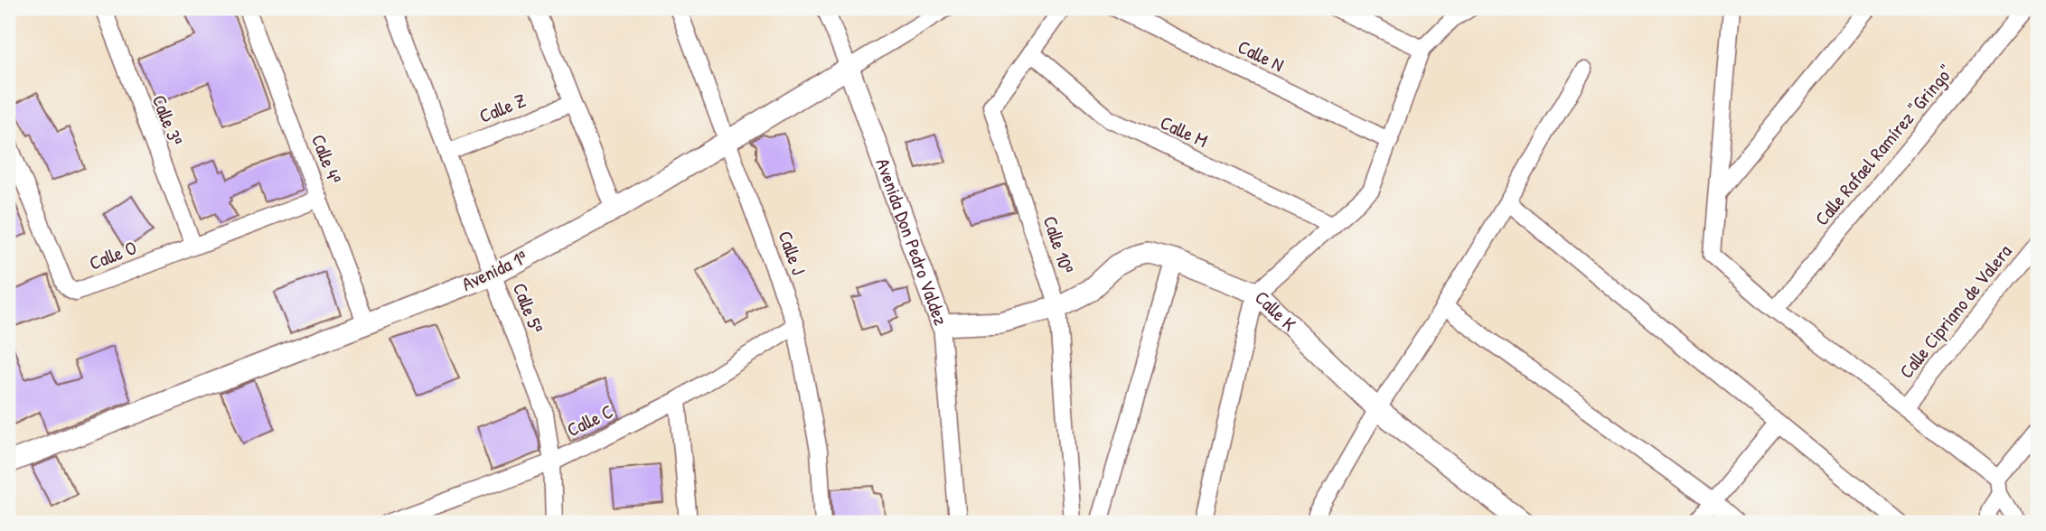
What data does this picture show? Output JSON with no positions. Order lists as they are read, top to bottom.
{
  "streets": {
    "street": [
      "Calle N",
      "Calle Z",
      "Calle 3ª",
      "Calle M",
      "Calle Rafael Ramírez \"Gringo\"",
      "Calle 4ª",
      "Avenida Don Pedro Valdez",
      "Calle 10ª",
      "Calle J",
      "Calle O",
      "Avenida 1ª",
      "Calle 5ª",
      "Calle K",
      "Calle Cipriano de Valera",
      "Calle C"
    ]
  },
  "crossings": [
    ["Calle Z", "Calle 5ª"],
    ["Calle 3ª", "Calle O"],
    ["Calle M", "Calle 10ª"],
    ["Calle 4ª", "Calle O"],
    ["Calle 4ª", "Avenida 1ª"],
    ["Avenida Don Pedro Valdez", "Avenida 1ª"],
    ["Avenida Don Pedro Valdez", "Calle K"],
    ["Calle 10ª", "Calle K"],
    ["Calle J", "Avenida 1ª"],
    ["Calle J", "Calle C"],
    ["Avenida 1ª", "Calle 5ª"],
    ["Calle 5ª", "Calle C"]
  ]
}
